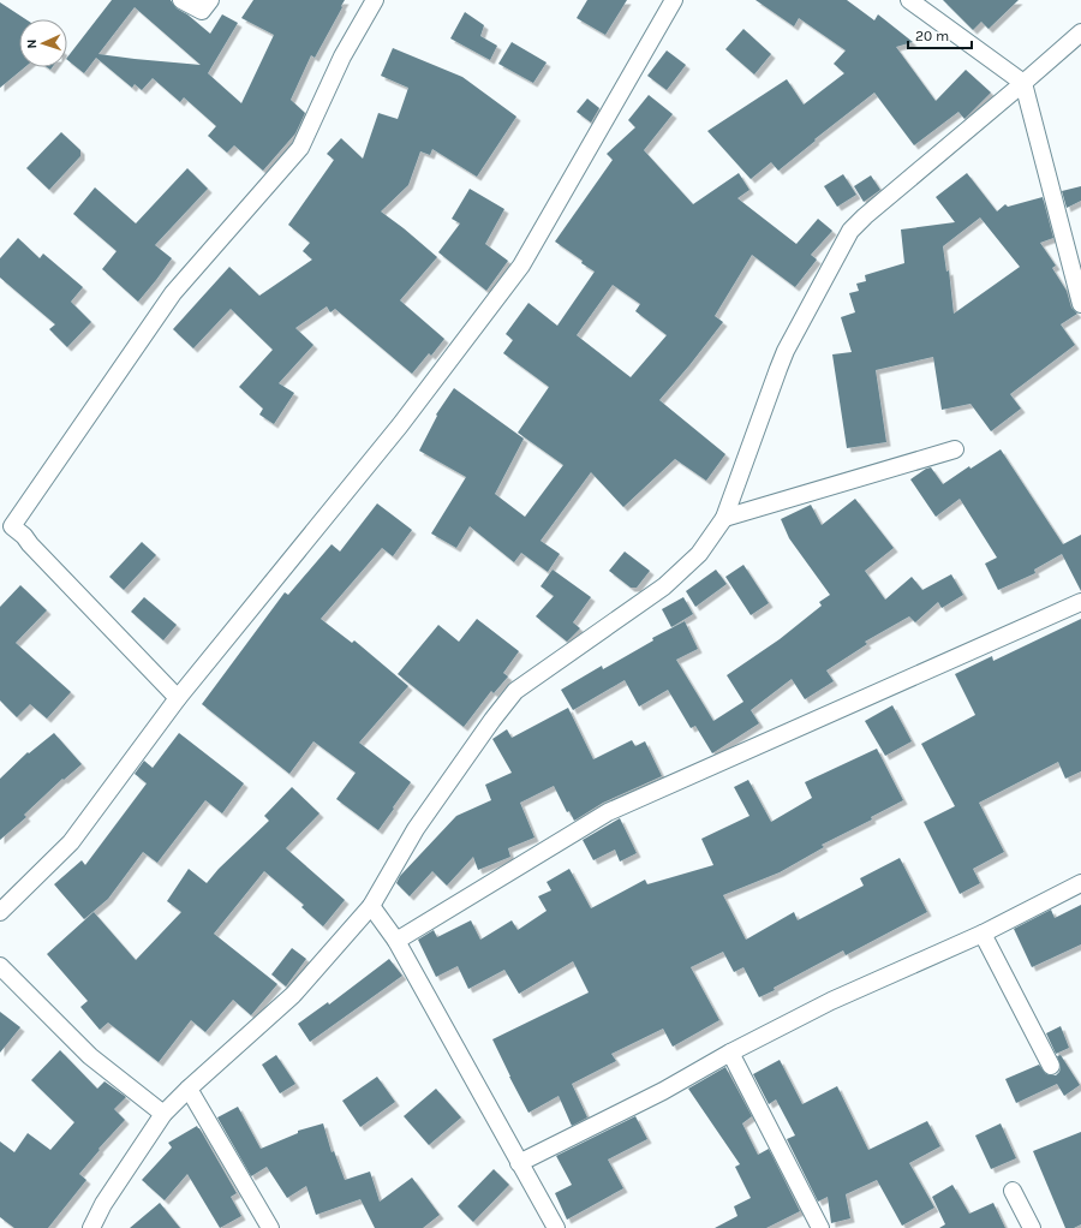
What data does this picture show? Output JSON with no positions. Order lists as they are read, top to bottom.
{
  "scale_bar": "20 m",
  "north": "left"
}
